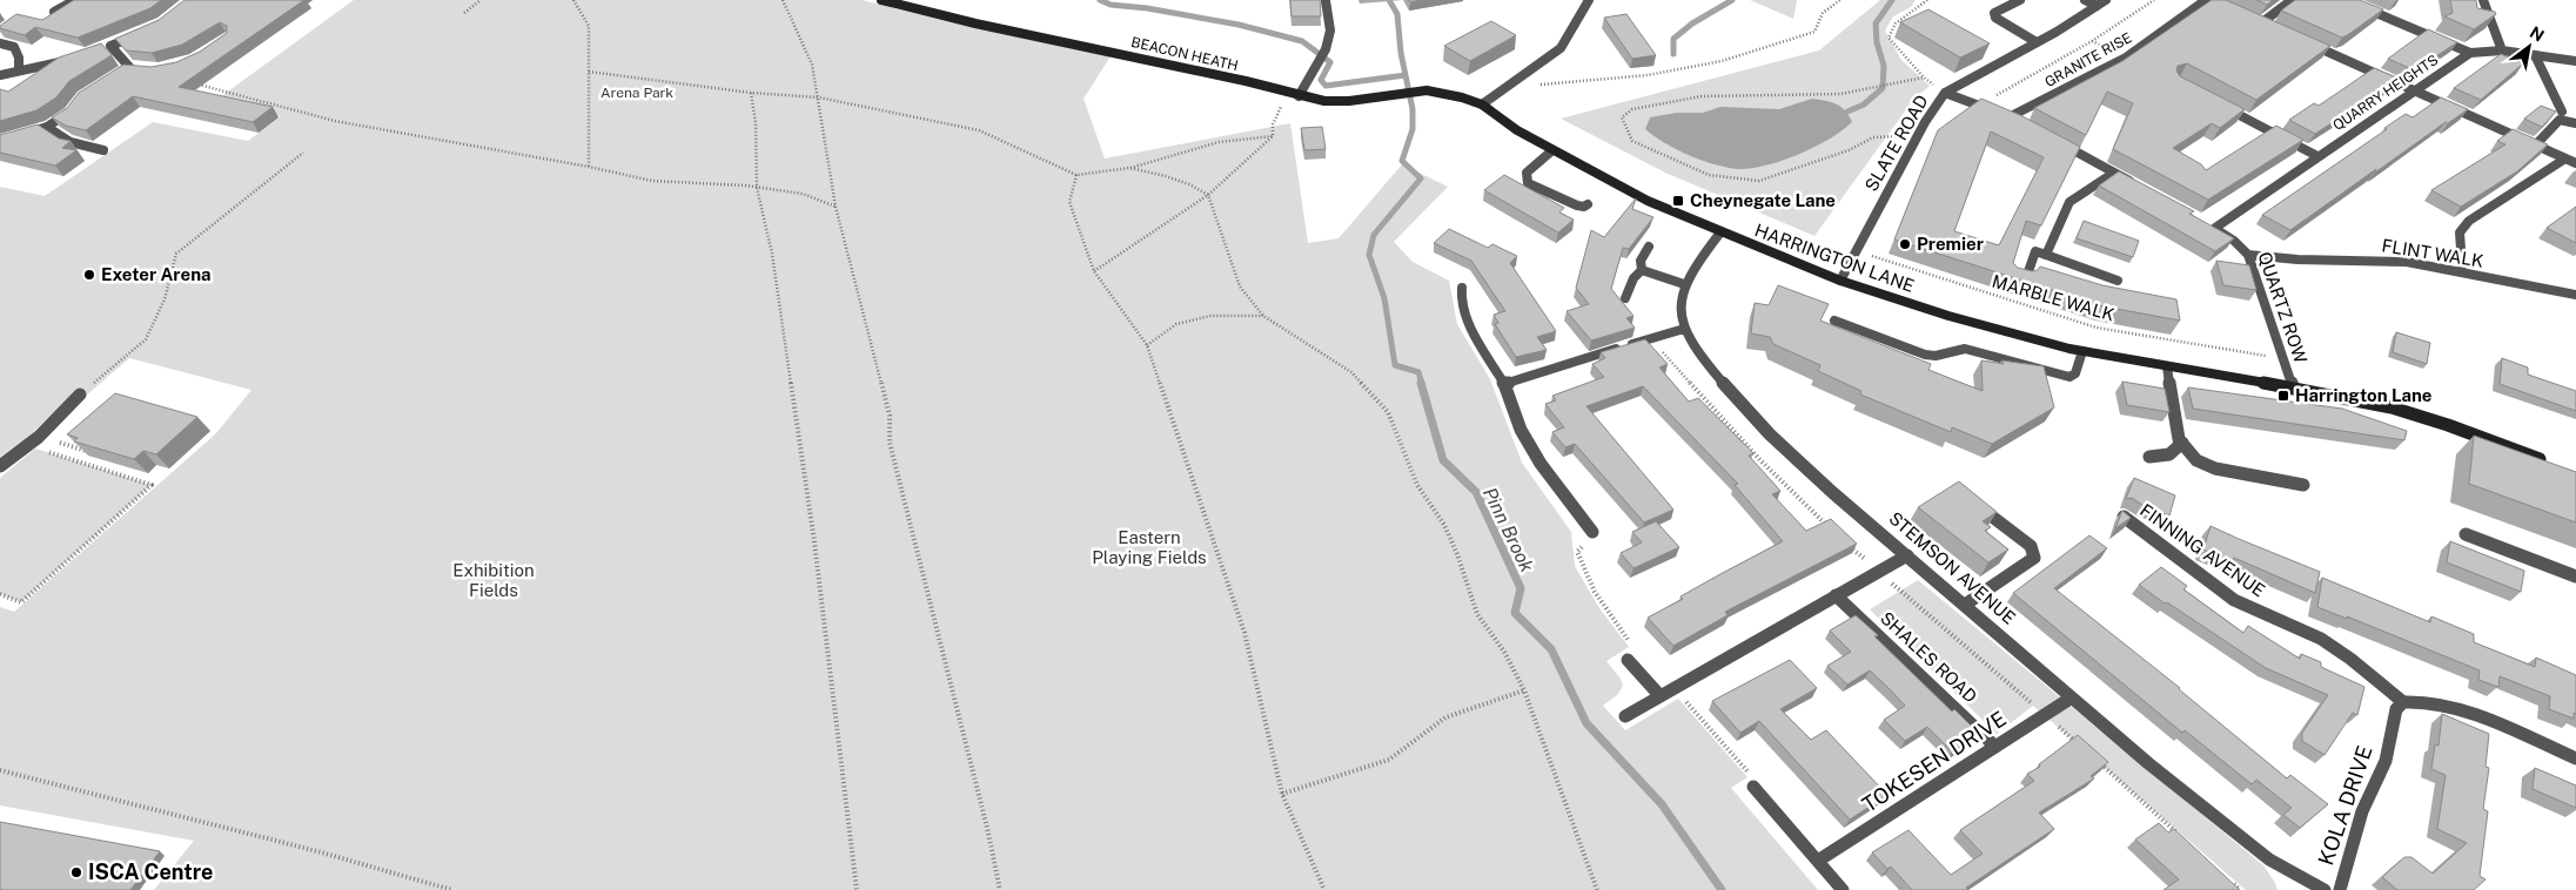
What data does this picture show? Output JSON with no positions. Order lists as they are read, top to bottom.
{
  "streets": {
    "street": [
      "BEACON HEATH",
      "GRANITE RISE",
      "QUARRY HEIGHTS",
      "SLATE ROAD",
      "FLINT WALK",
      "HARRINGTON LANE",
      "QUARTZ ROW",
      "FINNING AVENUE",
      "STEMSON AVENUE",
      "SHALES ROAD",
      "TOKESEN DRIVE",
      "KOLA DRIVE"
    ],
    "path": ["MARBLE WALK"]
  },
  "crossings": [
    ["BEACON HEATH", "HARRINGTON LANE"],
    ["QUARRY HEIGHTS", "QUARTZ ROW"],
    ["SLATE ROAD", "HARRINGTON LANE"],
    ["SLATE ROAD", "MARBLE WALK"],
    ["FLINT WALK", "QUARTZ ROW"],
    ["HARRINGTON LANE", "QUARTZ ROW"],
    ["HARRINGTON LANE", "STEMSON AVENUE"],
    ["MARBLE WALK", "QUARTZ ROW"],
    ["FINNING AVENUE", "KOLA DRIVE"],
    ["STEMSON AVENUE", "TOKESEN DRIVE"],
    ["SHALES ROAD", "TOKESEN DRIVE"]
  ],
  "water": ["Pinn Brook"],
  "parks": ["Arena Park", "Eastern Playing Fields", "Exhibition Fields"],
  "places": {
    "transit": ["Cheynegate Lane", "Harrington Lane"],
    "other": ["Premier", "Exeter Arena", "ISCA Centre"]
  },
  "north": "top right"
}
